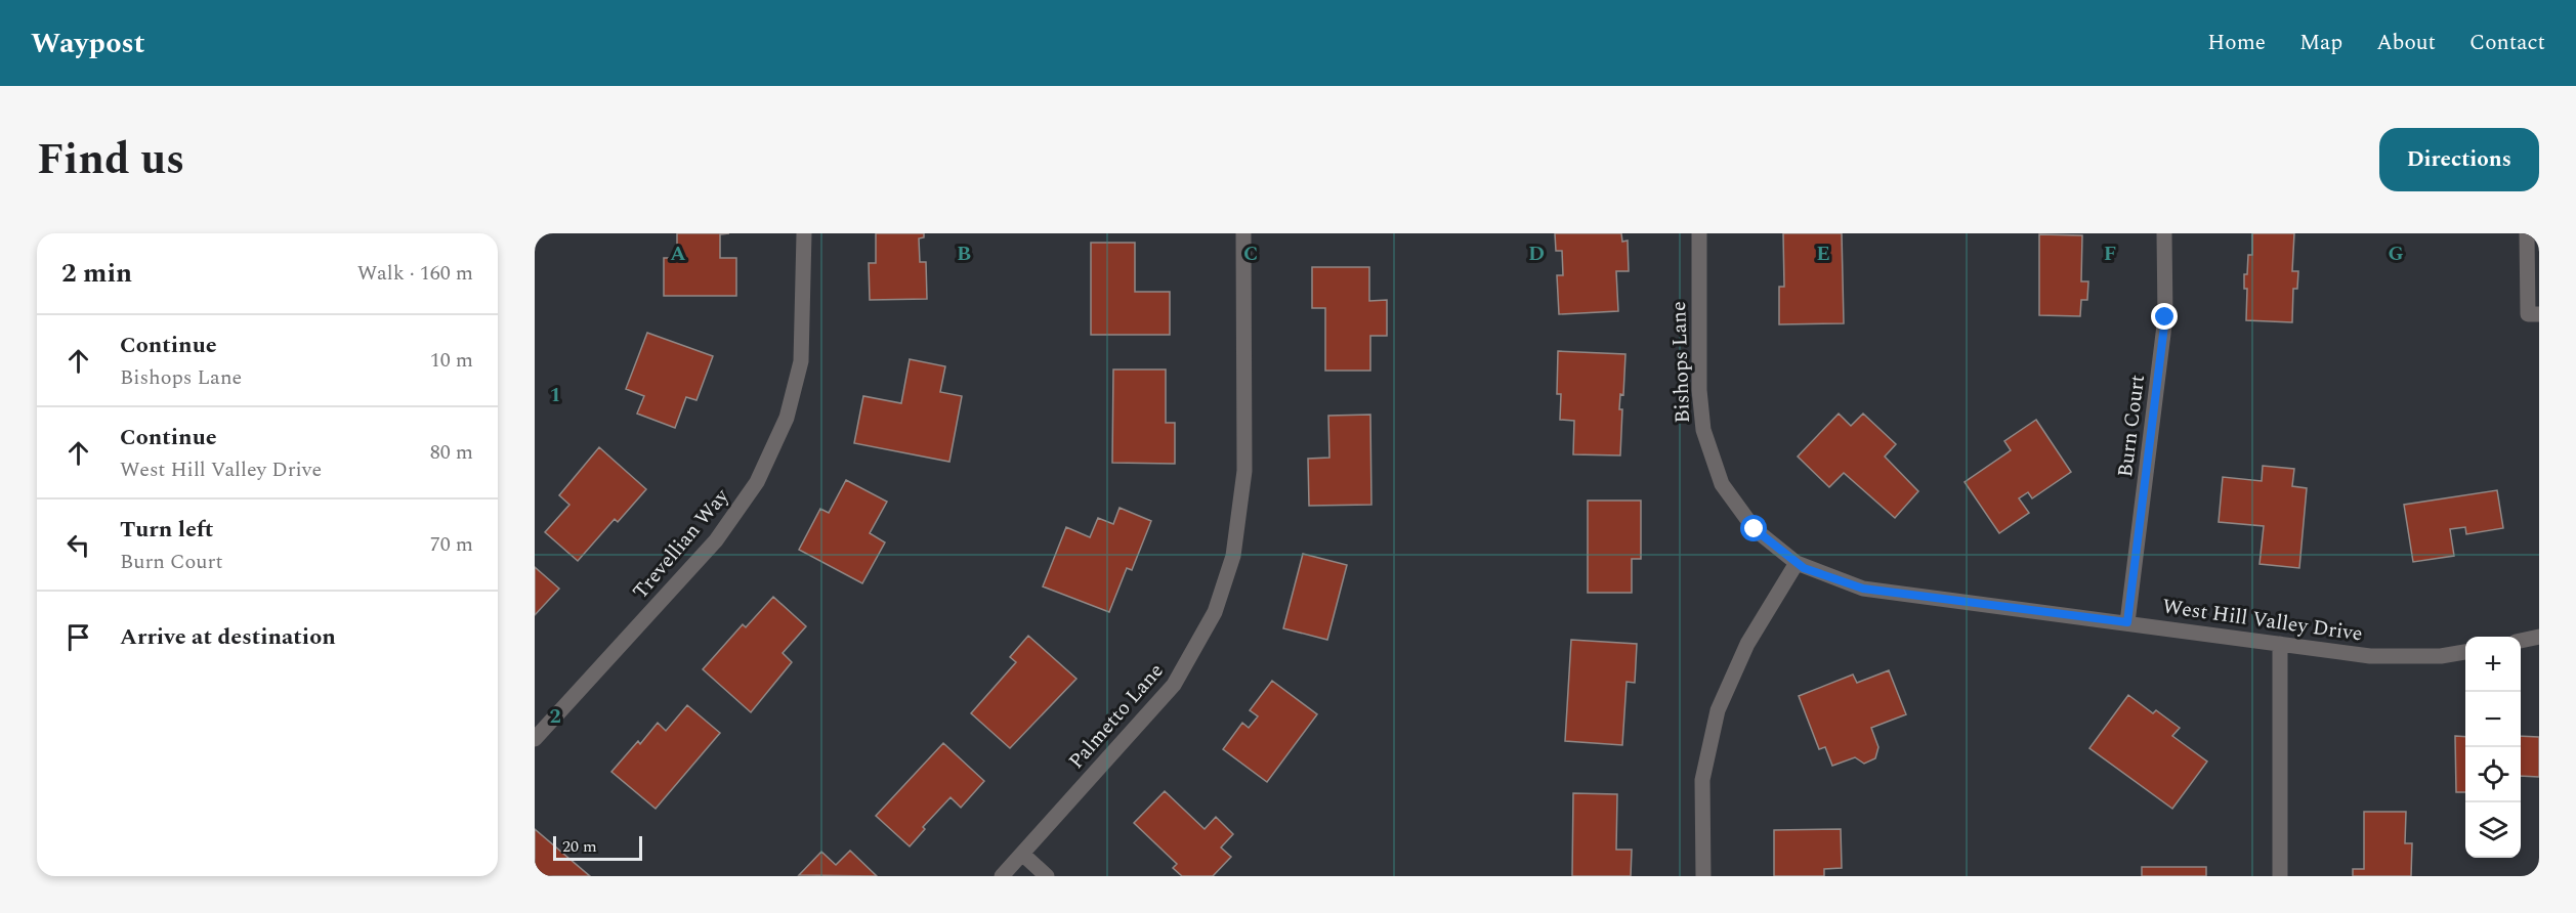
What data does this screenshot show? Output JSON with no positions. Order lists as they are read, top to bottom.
{
  "streets": {
    "street": [
      "Bishops Lane",
      "Burn Court",
      "Trevellian Way",
      "West Hill Valley Drive",
      "Palmetto Lane"
    ]
  },
  "crossings": [
    ["Bishops Lane", "West Hill Valley Drive"],
    ["Burn Court", "West Hill Valley Drive"]
  ],
  "scale_bar": "20 m",
  "page": {
    "header": "Waypost",
    "nav": [
      "Home",
      "Map",
      "About",
      "Contact"
    ],
    "title": "Find us",
    "buttons": "Directions",
    "heading": ["2 min", "Walk · 160 m"],
    "list": [
      ["Continue", "Bishops Lane", "10 m"],
      ["Continue", "West Hill Valley Drive", "80 m"],
      ["Turn left", "Burn Court", "70 m"],
      "Arrive at destination"
    ],
    "map_buttons": ["+", "−"],
    "scale": "20 m"
  },
  "grid": {
    "columns": [
      "A",
      "B",
      "C",
      "D",
      "E",
      "F",
      "G"
    ],
    "rows": ["1", "2"]
  }
}
